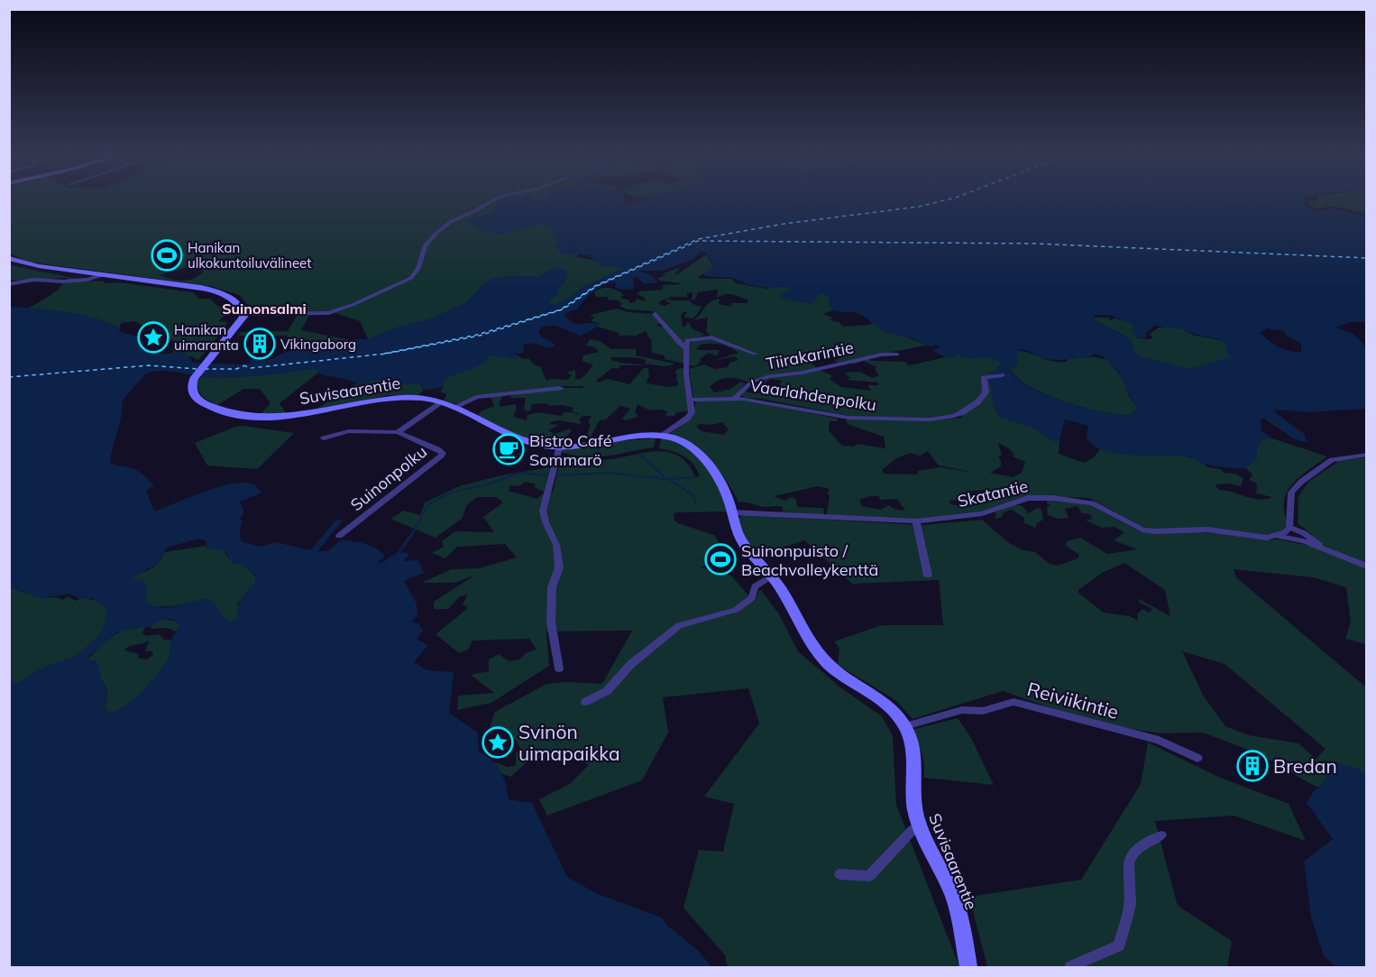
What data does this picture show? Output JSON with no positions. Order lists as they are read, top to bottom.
{
  "streets": {
    "street": [
      "Tiirakarintie",
      "Suvisaarentie",
      "Vaarlahdenpolku",
      "Suinonpolku",
      "Skatantie",
      "Reiviikintie"
    ]
  },
  "crossings": [
    ["Tiirakarintie", "Vaarlahdenpolku"],
    ["Suvisaarentie", "Skatantie"],
    ["Suvisaarentie", "Reiviikintie"]
  ],
  "districts": ["Suinonsalmi"],
  "places": {
    "sports": ["Hanikan ulkokuntoiluvälineet", "Suinonpuisto / Beachvolleykenttä"],
    "place": ["Hanikan uimaranta", "Svinön uimapaikka"],
    "building": ["Vikingaborg", "Bredan"],
    "cafe": ["Bistro Café Sommarö"]
  }
}
